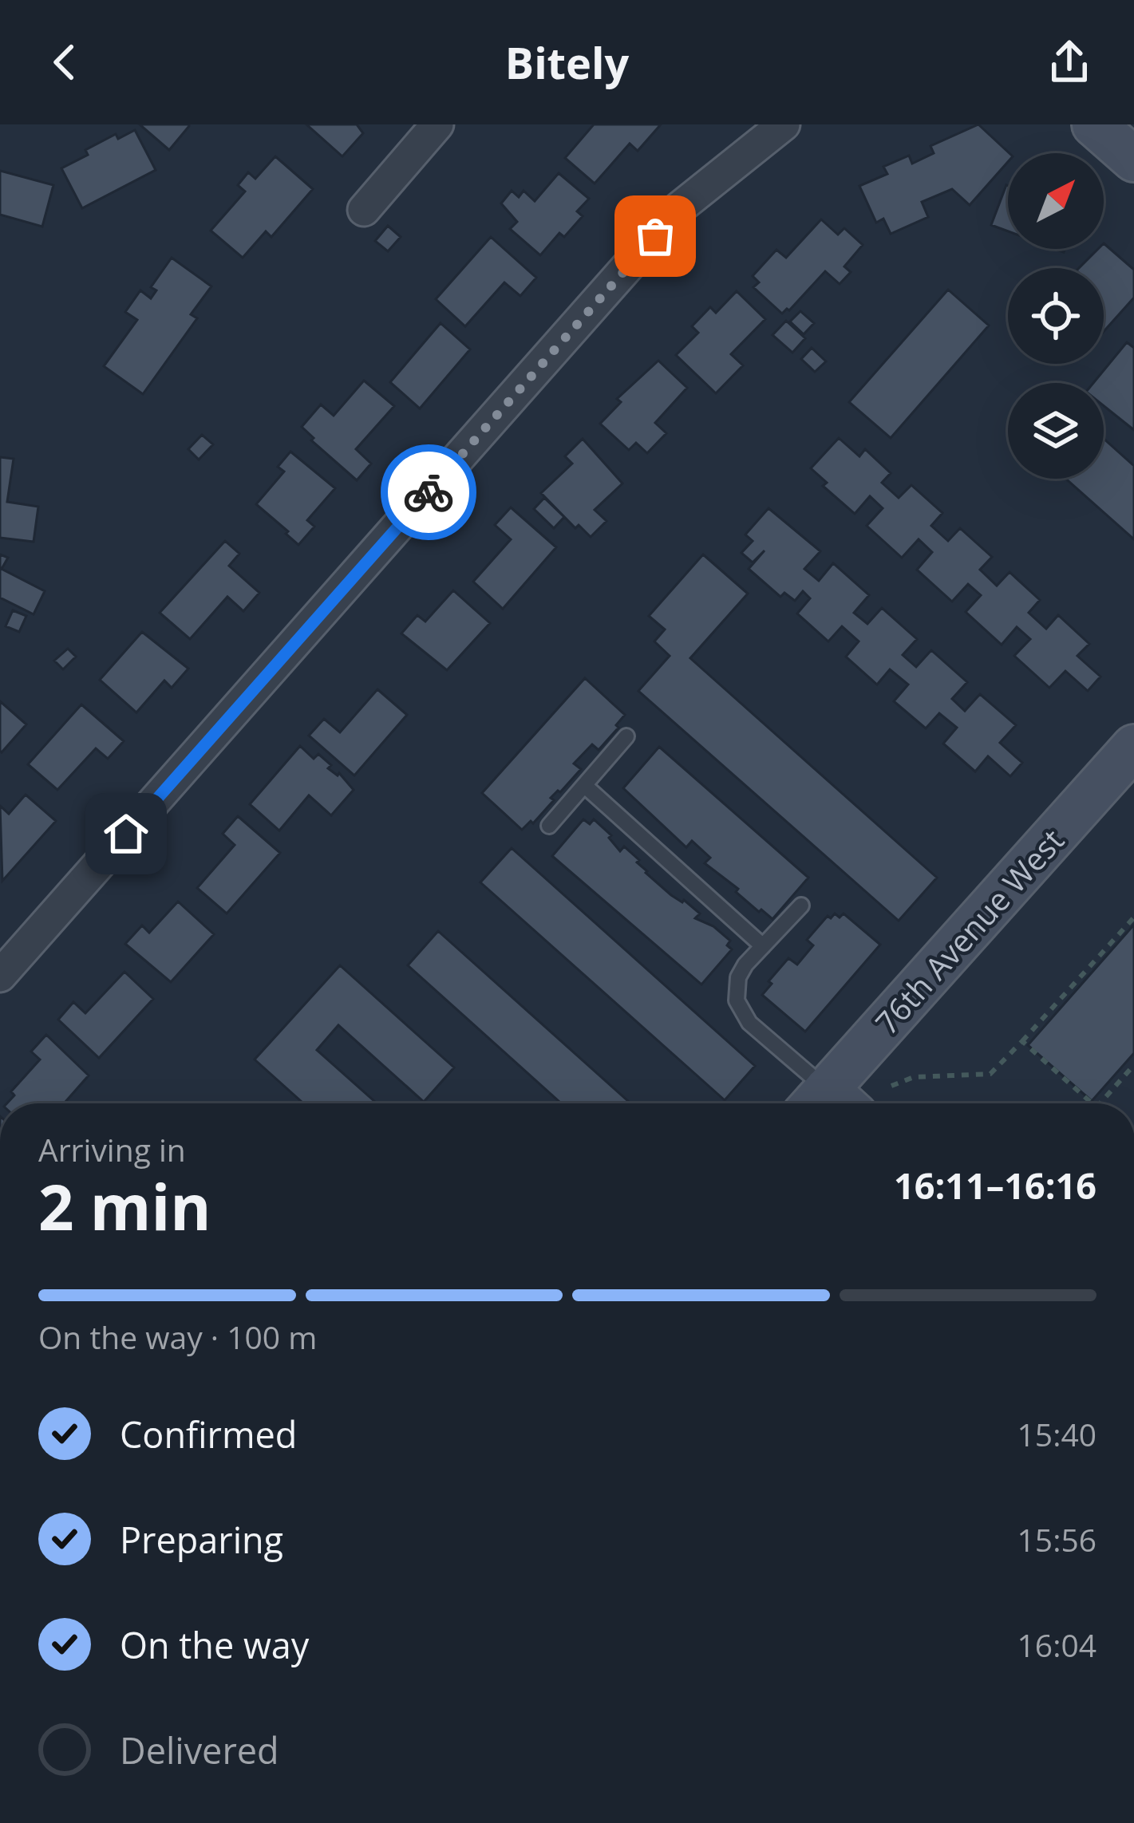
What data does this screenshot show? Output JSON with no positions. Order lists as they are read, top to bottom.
{
  "streets": {
    "street": ["76th Avenue West"]
  },
  "north": "top right",
  "page": {
    "header": "Bitely",
    "heading": ["2 min", "Arriving in", "16:11–16:16"],
    "bar": "On the way · 100 m",
    "list": [
      ["Confirmed", "15:40"],
      ["Preparing", "15:56"],
      ["On the way", "16:04"],
      "Delivered"
    ]
  }
}
